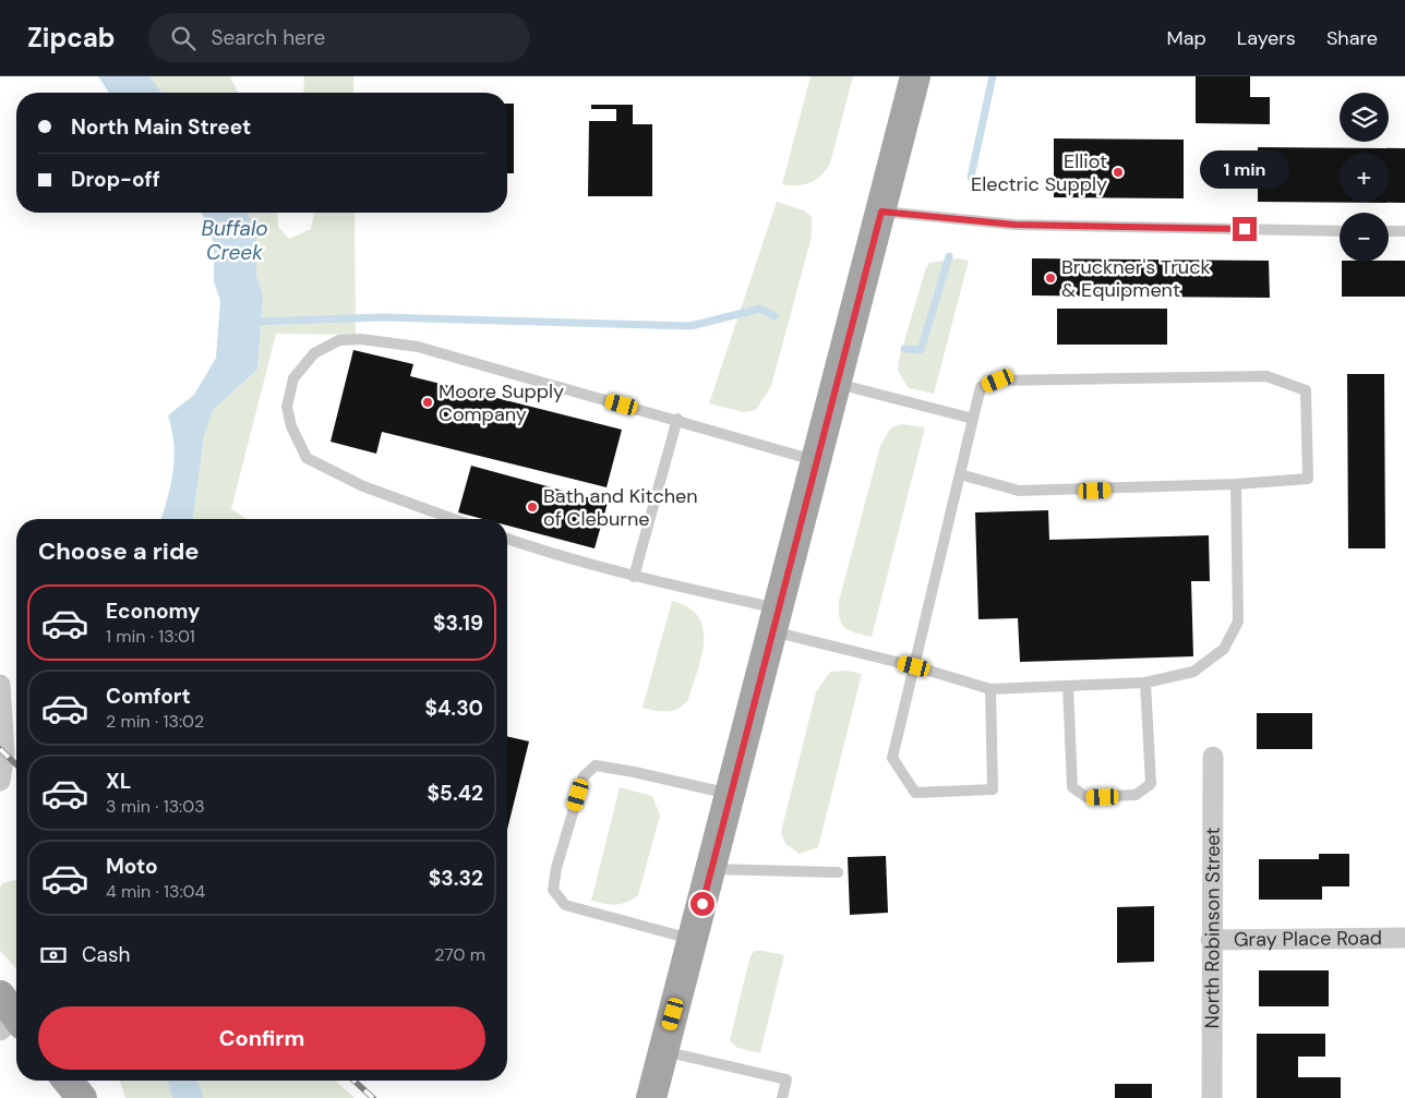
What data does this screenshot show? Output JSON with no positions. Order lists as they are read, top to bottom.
{
  "streets": {
    "street": ["North Robinson Street", "Gray Place Road"]
  },
  "crossings": [
    ["North Robinson Street", "Gray Place Road"]
  ],
  "water": ["Buffalo Creek"],
  "places": [
    "Elliot Electric Supply",
    "Bruckner's Truck & Equipment",
    "Moore Supply Company",
    "Bath and Kitchen of Cleburne"
  ],
  "page": {
    "header": "Zipcab",
    "search": "Search here",
    "nav": ["Map", "Layers", "Share"],
    "map_buttons": ["+", "−"],
    "banner": ["North Main Street", "Drop-off"],
    "bubble": "1 min",
    "heading": "Choose a ride",
    "list": [
      {
        "name": "Economy",
        "note": "1 min · 13:01",
        "value": "$3.19"
      },
      {
        "name": "Comfort",
        "note": "2 min · 13:02",
        "value": "$4.30"
      },
      {
        "name": "XL",
        "note": "3 min · 13:03",
        "value": "$5.42"
      },
      {
        "name": "Moto",
        "note": "4 min · 13:04",
        "value": "$3.32"
      }
    ],
    "pay": ["Cash", "270 m"],
    "buttons": "Confirm"
  }
}
